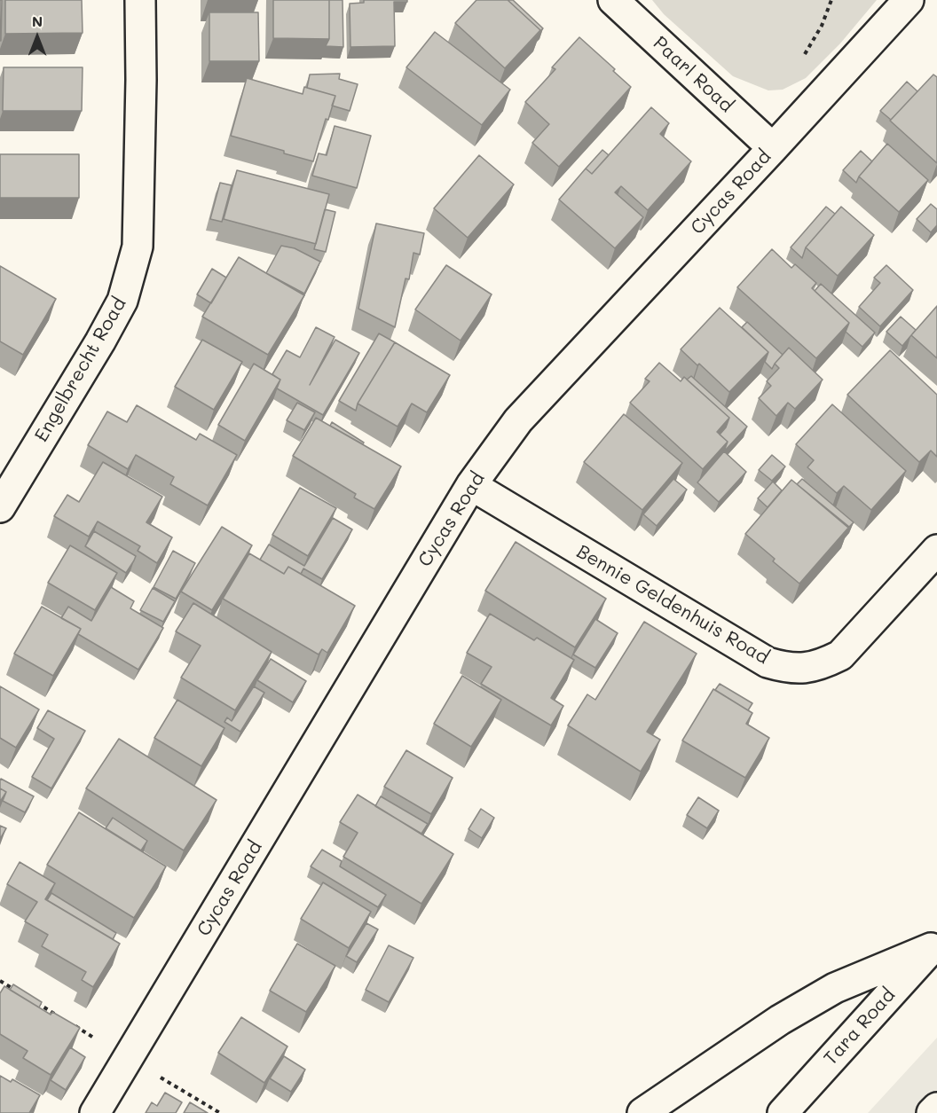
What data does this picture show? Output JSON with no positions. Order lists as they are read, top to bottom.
{
  "streets": {
    "street": [
      "Paarl Road",
      "Cycas Road",
      "Engelbrecht Road",
      "Bennie Geldenhuis Road",
      "Tara Road"
    ]
  },
  "crossings": [
    ["Paarl Road", "Cycas Road"],
    ["Cycas Road", "Bennie Geldenhuis Road"]
  ],
  "north": "top"
}
